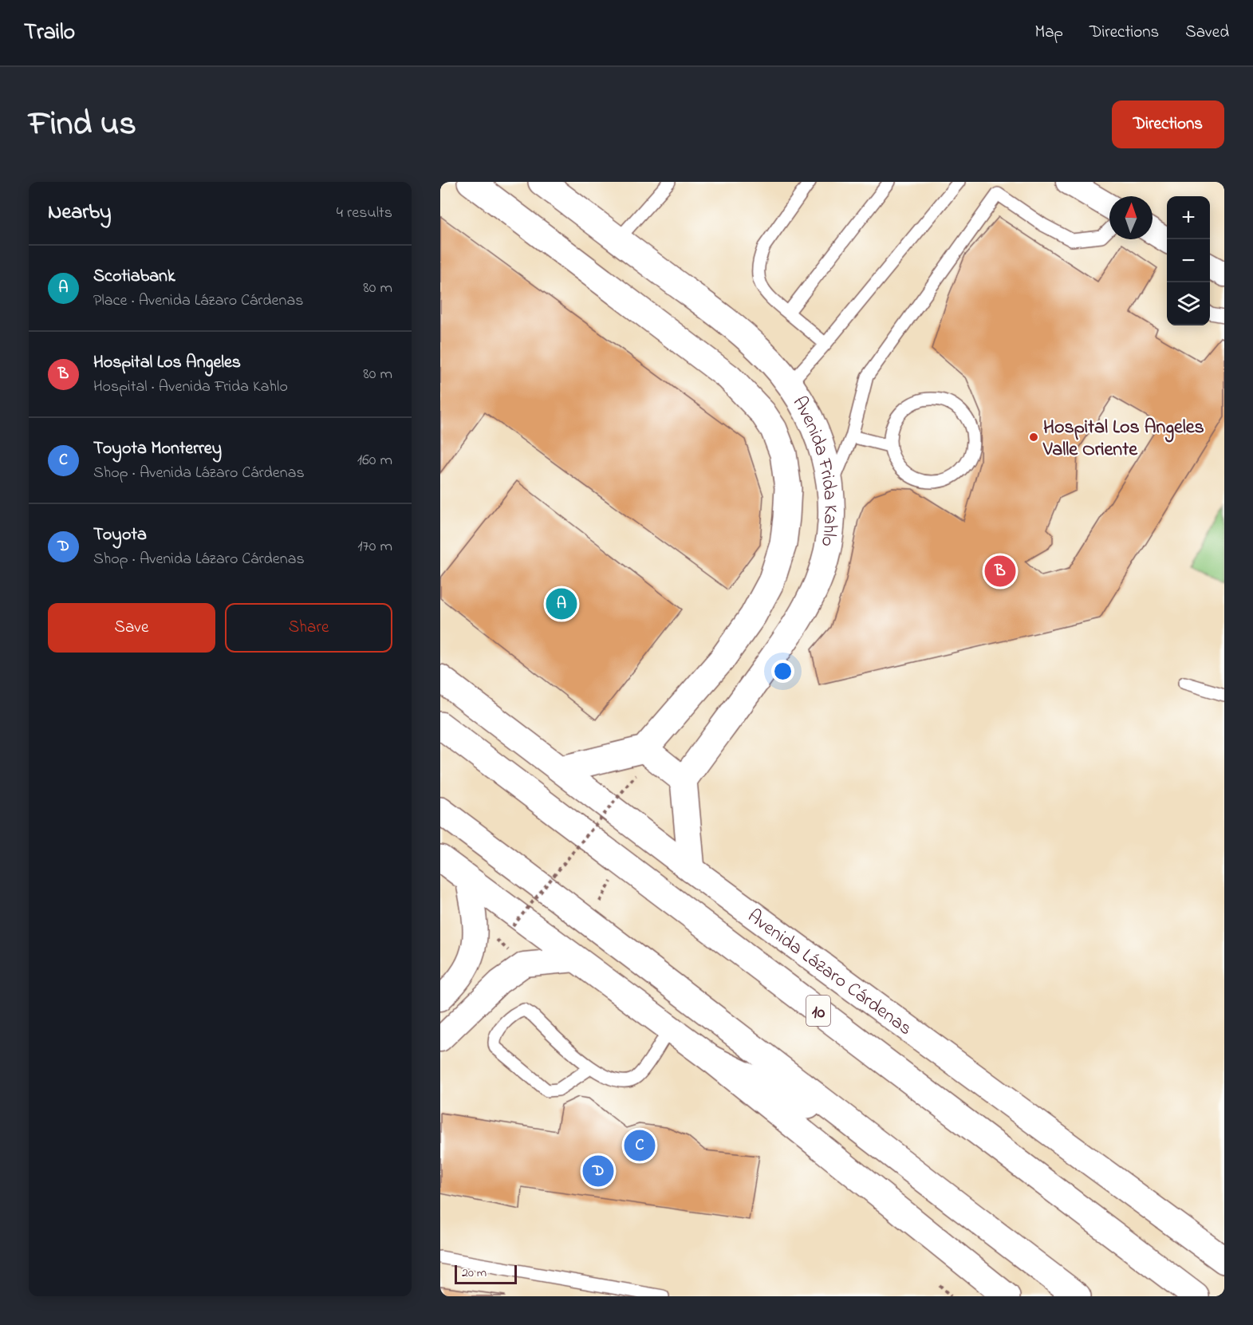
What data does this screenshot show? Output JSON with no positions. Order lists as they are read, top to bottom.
{
  "streets": {
    "main road": ["Avenida Frida Kahlo", "Avenida Lázaro Cárdenas", "10"]
  },
  "places": ["Hospital Los Angeles Valle Oriente"],
  "scale_bar": "20 m",
  "north": "top",
  "page": {
    "header": "Trailo",
    "nav": ["Map", "Directions", "Saved"],
    "title": "Find us",
    "buttons": [
      "Directions",
      ["Save", "Share"]
    ],
    "heading": ["Nearby", "4 results"],
    "map_buttons": ["+", "−"],
    "list": [
      {
        "mark": "A",
        "name": "Scotiabank",
        "note": "Place · Avenida Lázaro Cárdenas",
        "value": "80 m"
      },
      {
        "mark": "B",
        "name": "Hospital Los Angeles",
        "note": "Hospital · Avenida Frida Kahlo",
        "value": "80 m"
      },
      {
        "mark": "C",
        "name": "Toyota Monterrey",
        "note": "Shop · Avenida Lázaro Cárdenas",
        "value": "160 m"
      },
      {
        "mark": "D",
        "name": "Toyota",
        "note": "Shop · Avenida Lázaro Cárdenas",
        "value": "170 m"
      }
    ],
    "pins": [
      "B",
      "A",
      "C",
      "D"
    ],
    "scale": "20 m"
  }
}
